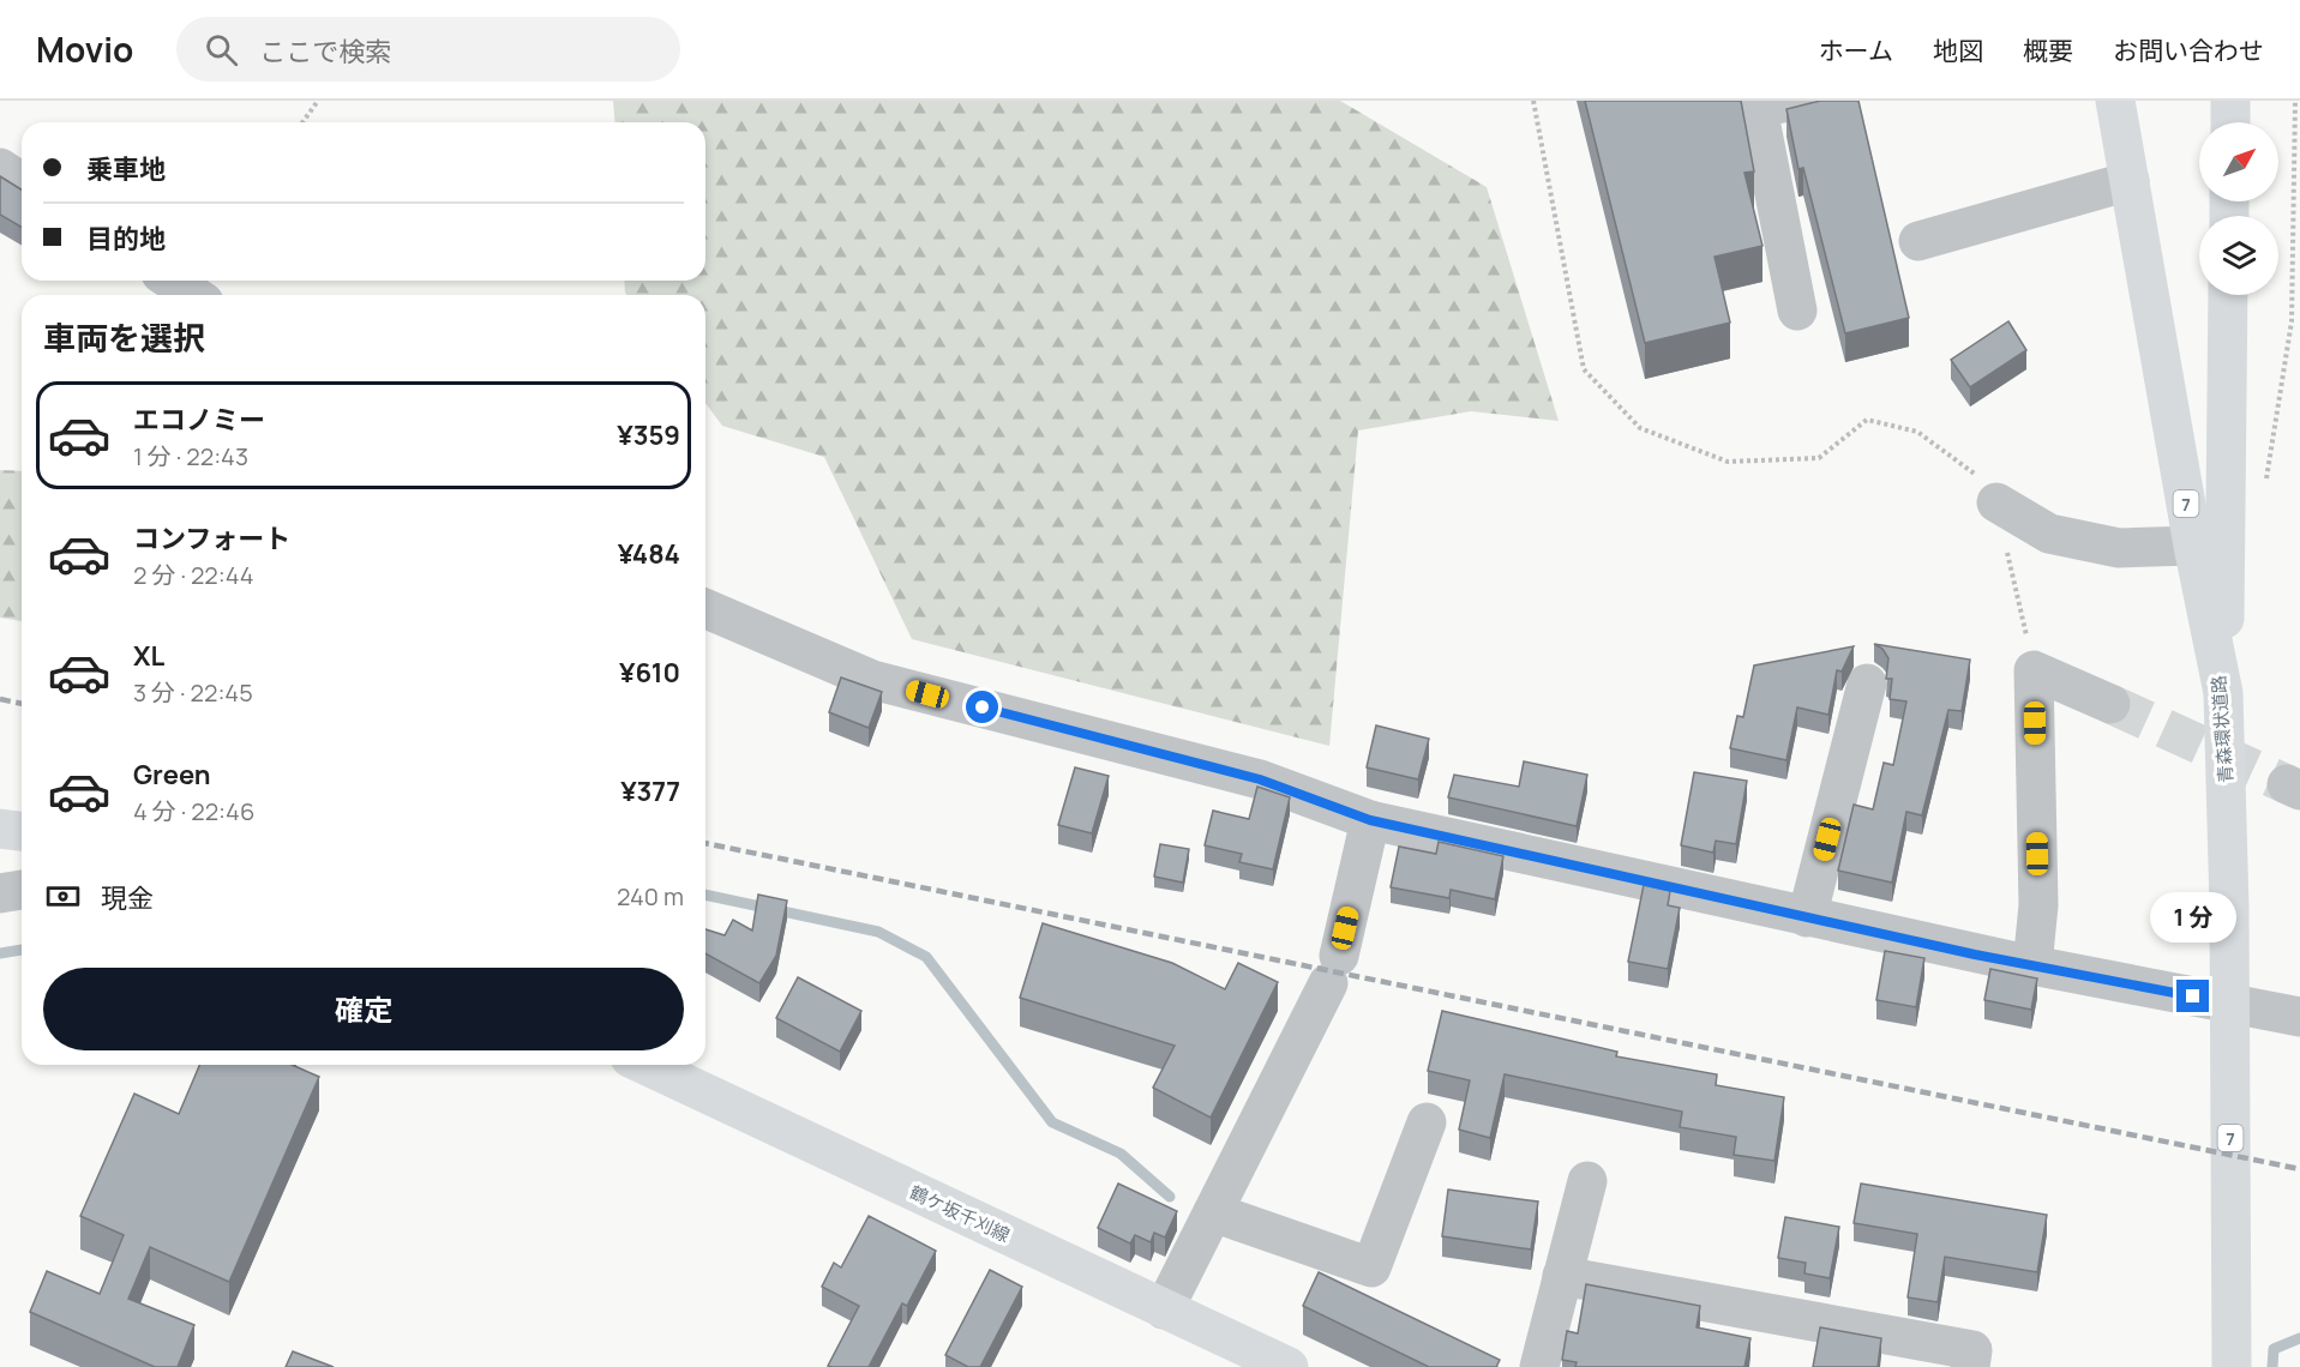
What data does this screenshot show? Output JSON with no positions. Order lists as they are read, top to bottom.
{
  "streets": {
    "main road": ["7", "青森環状道路", "鶴ケ坂千刈線"]
  },
  "north": "top right",
  "page": {
    "header": "Movio",
    "search": "ここで検索",
    "nav": [
      "ホーム",
      "地図",
      "概要",
      "お問い合わせ"
    ],
    "banner": ["乗車地", "目的地"],
    "heading": "車両を選択",
    "list": [
      {
        "name": "エコノミー",
        "note": "1 分 · 22:43",
        "value": "¥359"
      },
      {
        "name": "コンフォート",
        "note": "2 分 · 22:44",
        "value": "¥484"
      },
      {
        "name": "XL",
        "note": "3 分 · 22:45",
        "value": "¥610"
      },
      {
        "name": "Green",
        "note": "4 分 · 22:46",
        "value": "¥377"
      }
    ],
    "pay": ["現金", "240 m"],
    "bubble": "1 分",
    "buttons": "確定"
  }
}
